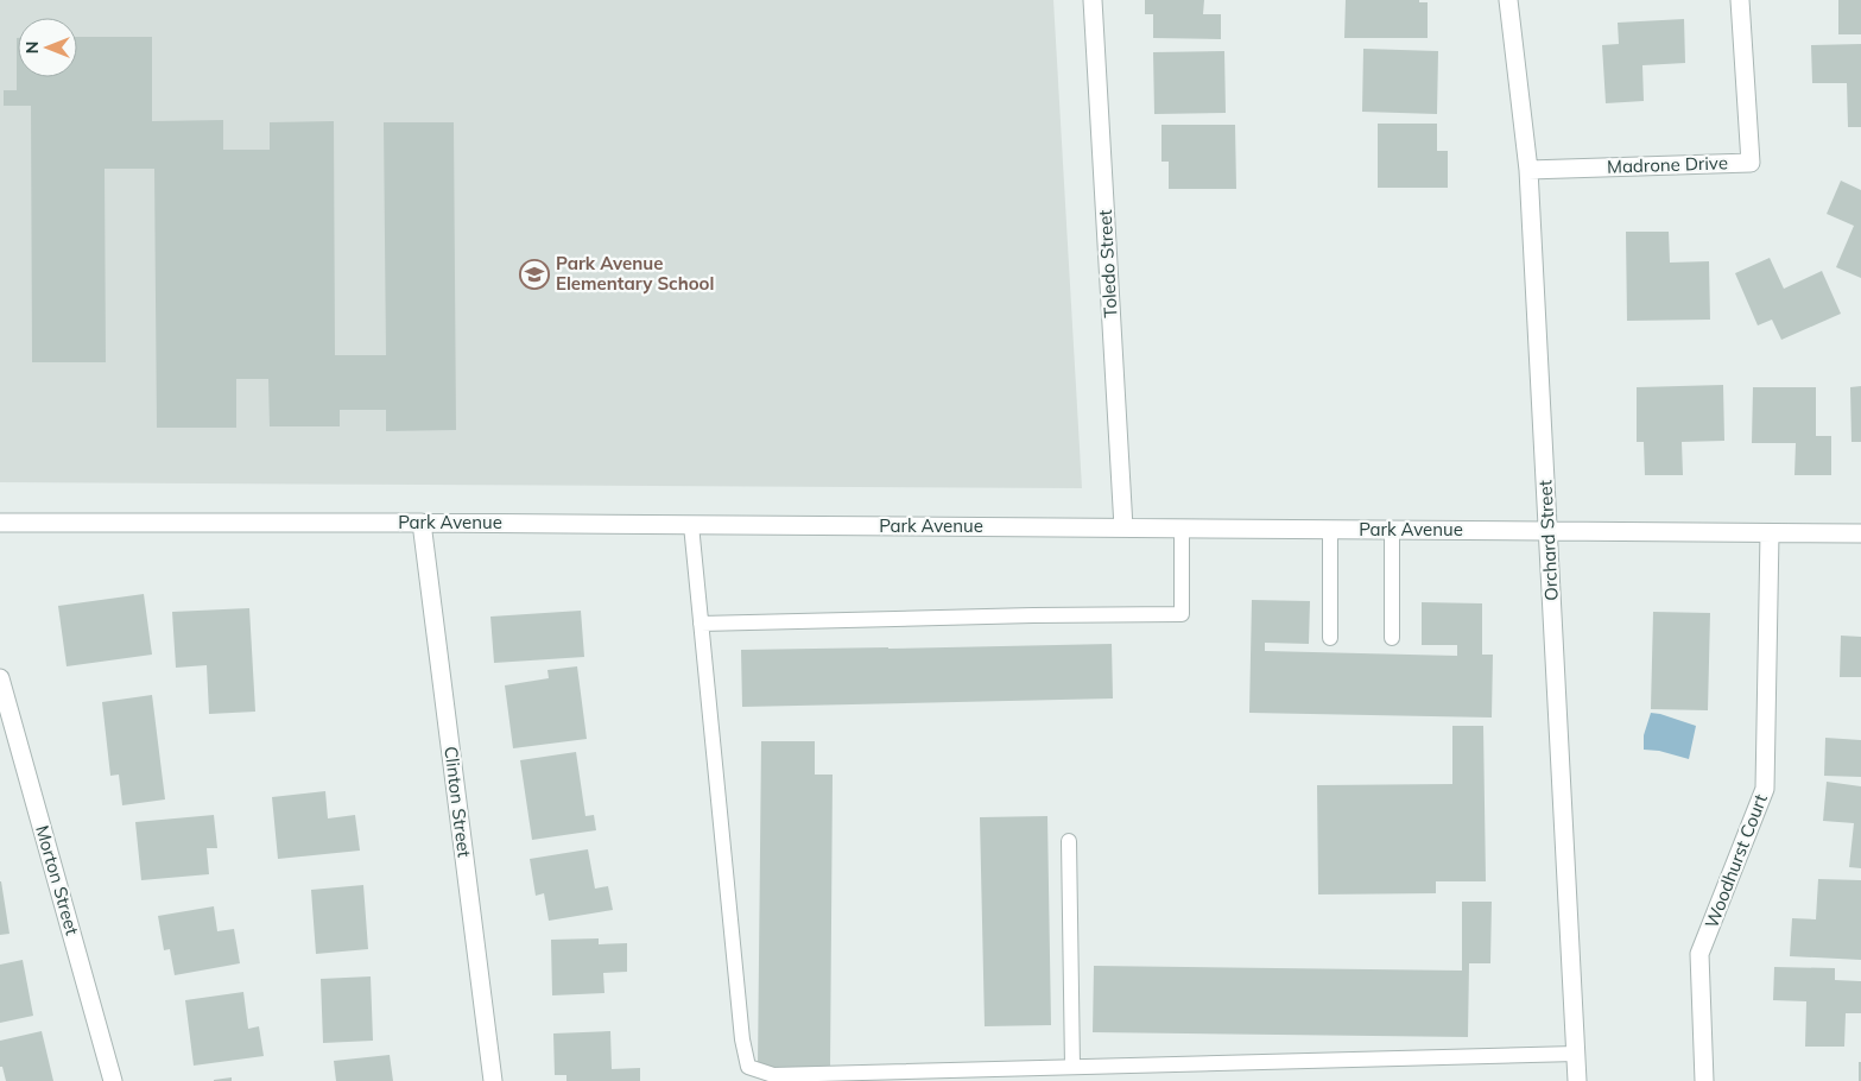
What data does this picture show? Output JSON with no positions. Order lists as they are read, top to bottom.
{
  "streets": {
    "street": [
      "Madrone Drive",
      "Toledo Street",
      "Park Avenue",
      "Orchard Street",
      "Clinton Street",
      "Woodhurst Court",
      "Morton Street"
    ]
  },
  "crossings": [
    ["Madrone Drive", "Orchard Street"],
    ["Toledo Street", "Park Avenue"],
    ["Park Avenue", "Orchard Street"],
    ["Park Avenue", "Clinton Street"],
    ["Park Avenue", "Woodhurst Court"]
  ],
  "places": {
    "school or university": ["Park Avenue Elementary School"]
  },
  "north": "left"
}
